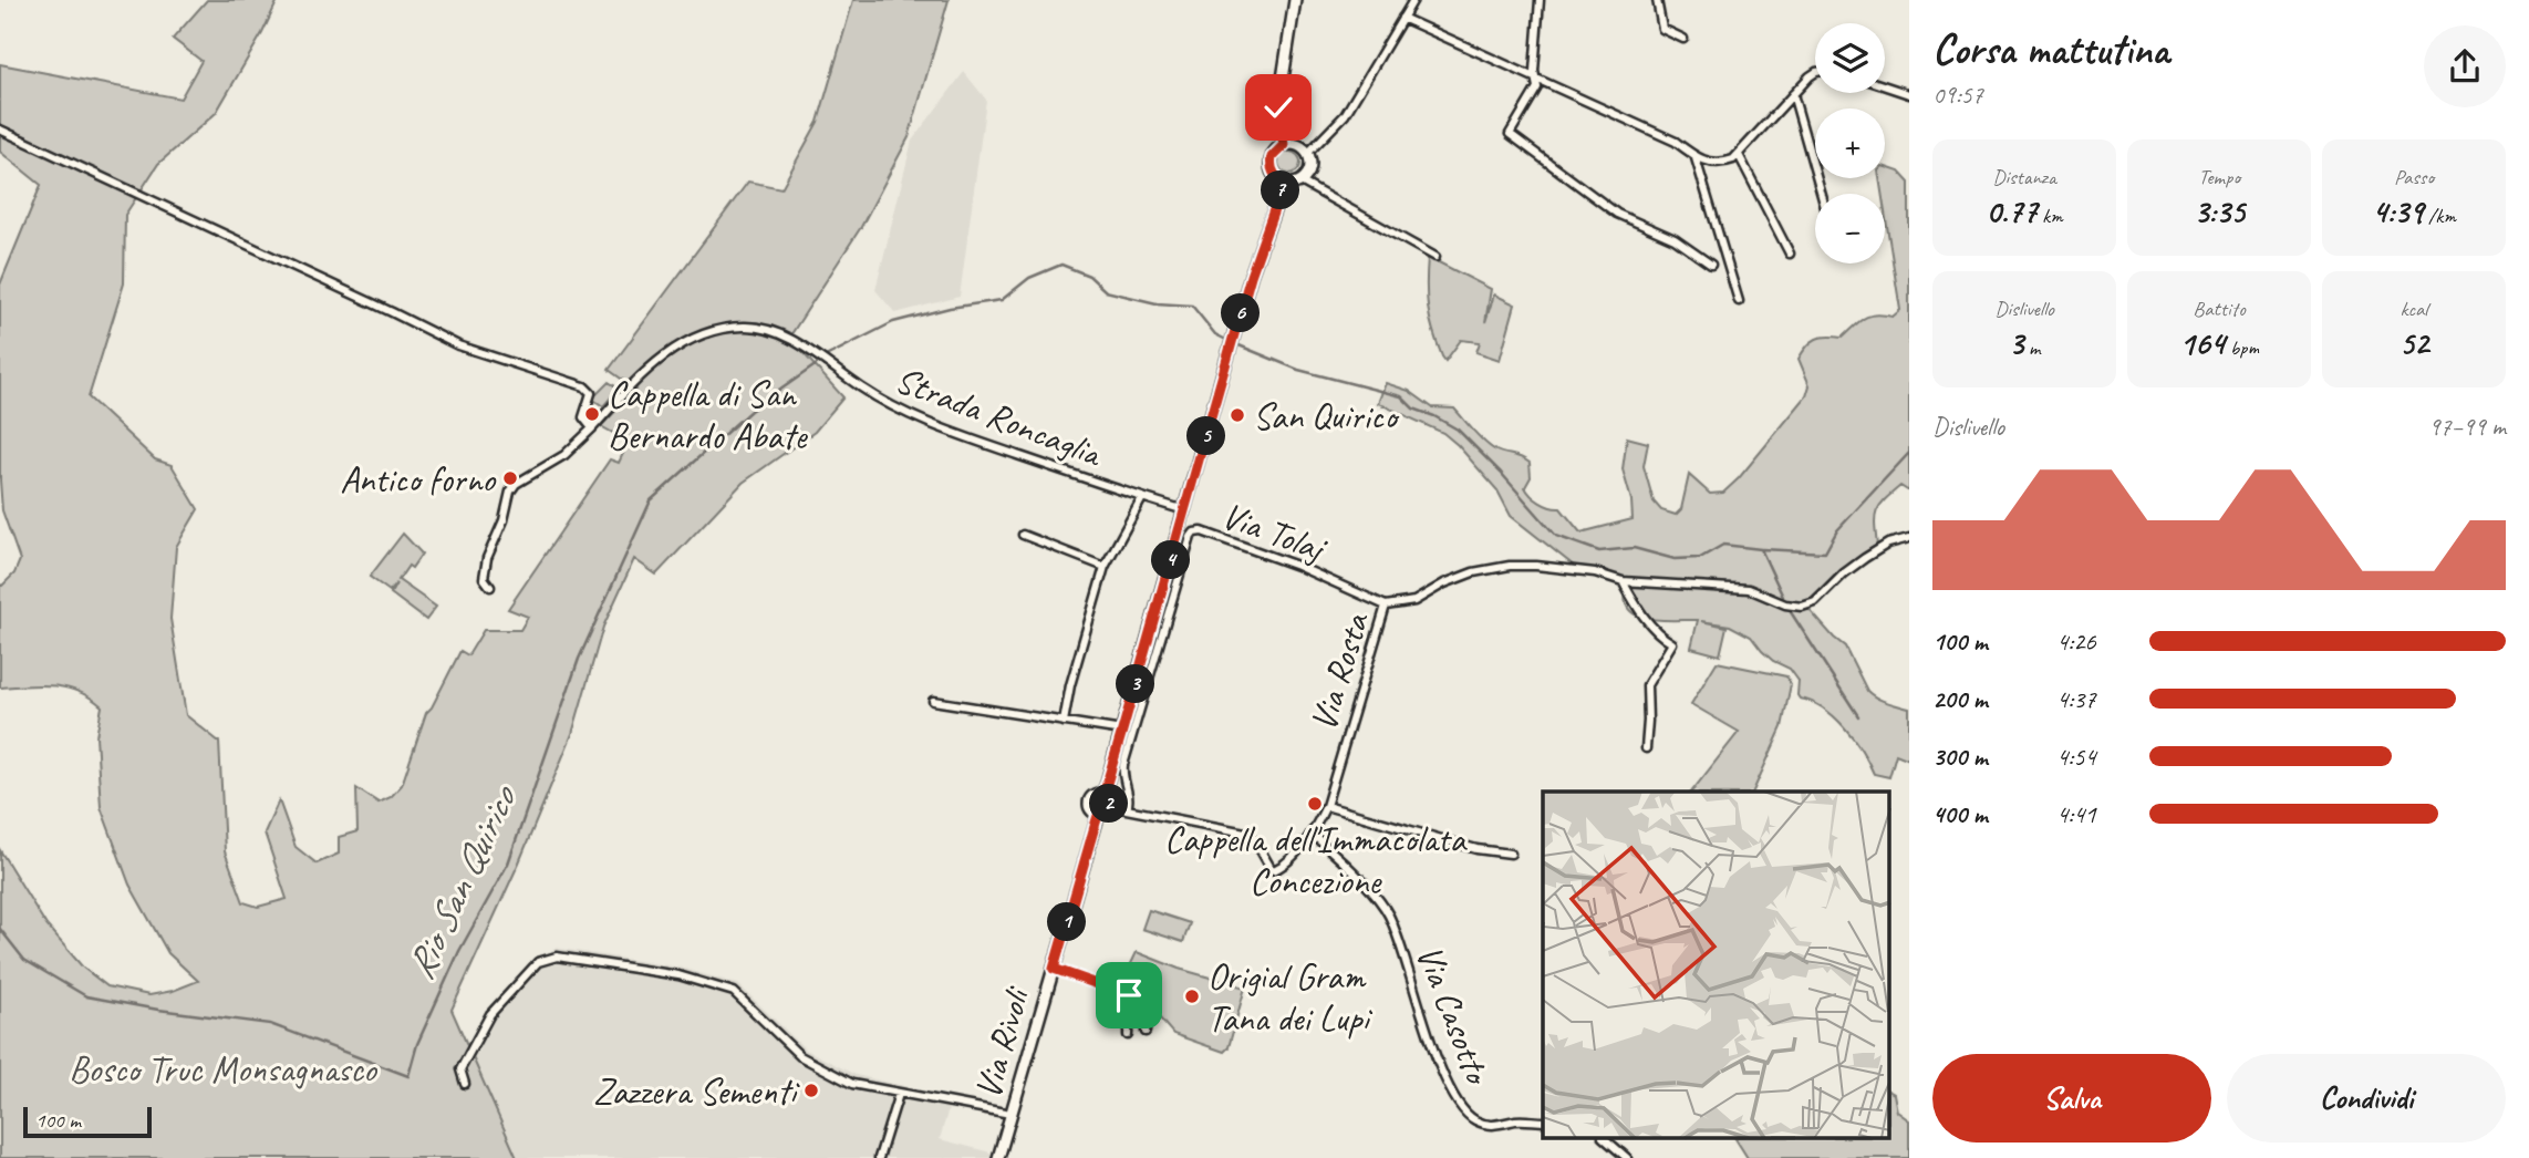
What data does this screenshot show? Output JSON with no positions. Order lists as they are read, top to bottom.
{
  "streets": {
    "street": [
      "Strada Roncaglia",
      "Via Tolaj",
      "Via Rosta",
      "Via Casotto",
      "Via Rivoli"
    ]
  },
  "crossings": [
    ["Strada Roncaglia", "Via Rivoli"],
    ["Via Tolaj", "Via Rosta"],
    ["Via Rosta", "Via Casotto"],
    ["Via Rosta", "Via Rivoli"]
  ],
  "water": ["Rio San Quirico"],
  "parks": ["Bosco Truc Monsagnasco"],
  "places": [
    "Cappella di San Bernardo Abate",
    "San Quirico",
    "Antico forno",
    "Cappella dell'Immacolata Concezione",
    "Origial Gram Tana dei Lupi",
    "Zazzera Sementi"
  ],
  "scale_bar": "100 m",
  "page": {
    "heading": ["Corsa mattutina", "09:57"],
    "map_buttons": ["+", "−"],
    "stats": [
      ["Distanza", "0.77 km"],
      ["Tempo", "3:35"],
      ["Passo", "4:39 /km"],
      ["Dislivello", "3 m"],
      ["Battito", "164 bpm"],
      ["kcal", "52"]
    ],
    "pins": [
      "7",
      "6",
      "5",
      "4",
      "3",
      "2",
      "1"
    ],
    "chart": ["Dislivello", "97–99 m"],
    "list": [
      {
        "name": "100 m",
        "note": "4:26"
      },
      {
        "name": "200 m",
        "note": "4:37"
      },
      {
        "name": "300 m",
        "note": "4:54"
      },
      {
        "name": "400 m",
        "note": "4:41"
      }
    ],
    "buttons": ["Salva", "Condividi"],
    "scale": "100 m"
  }
}
